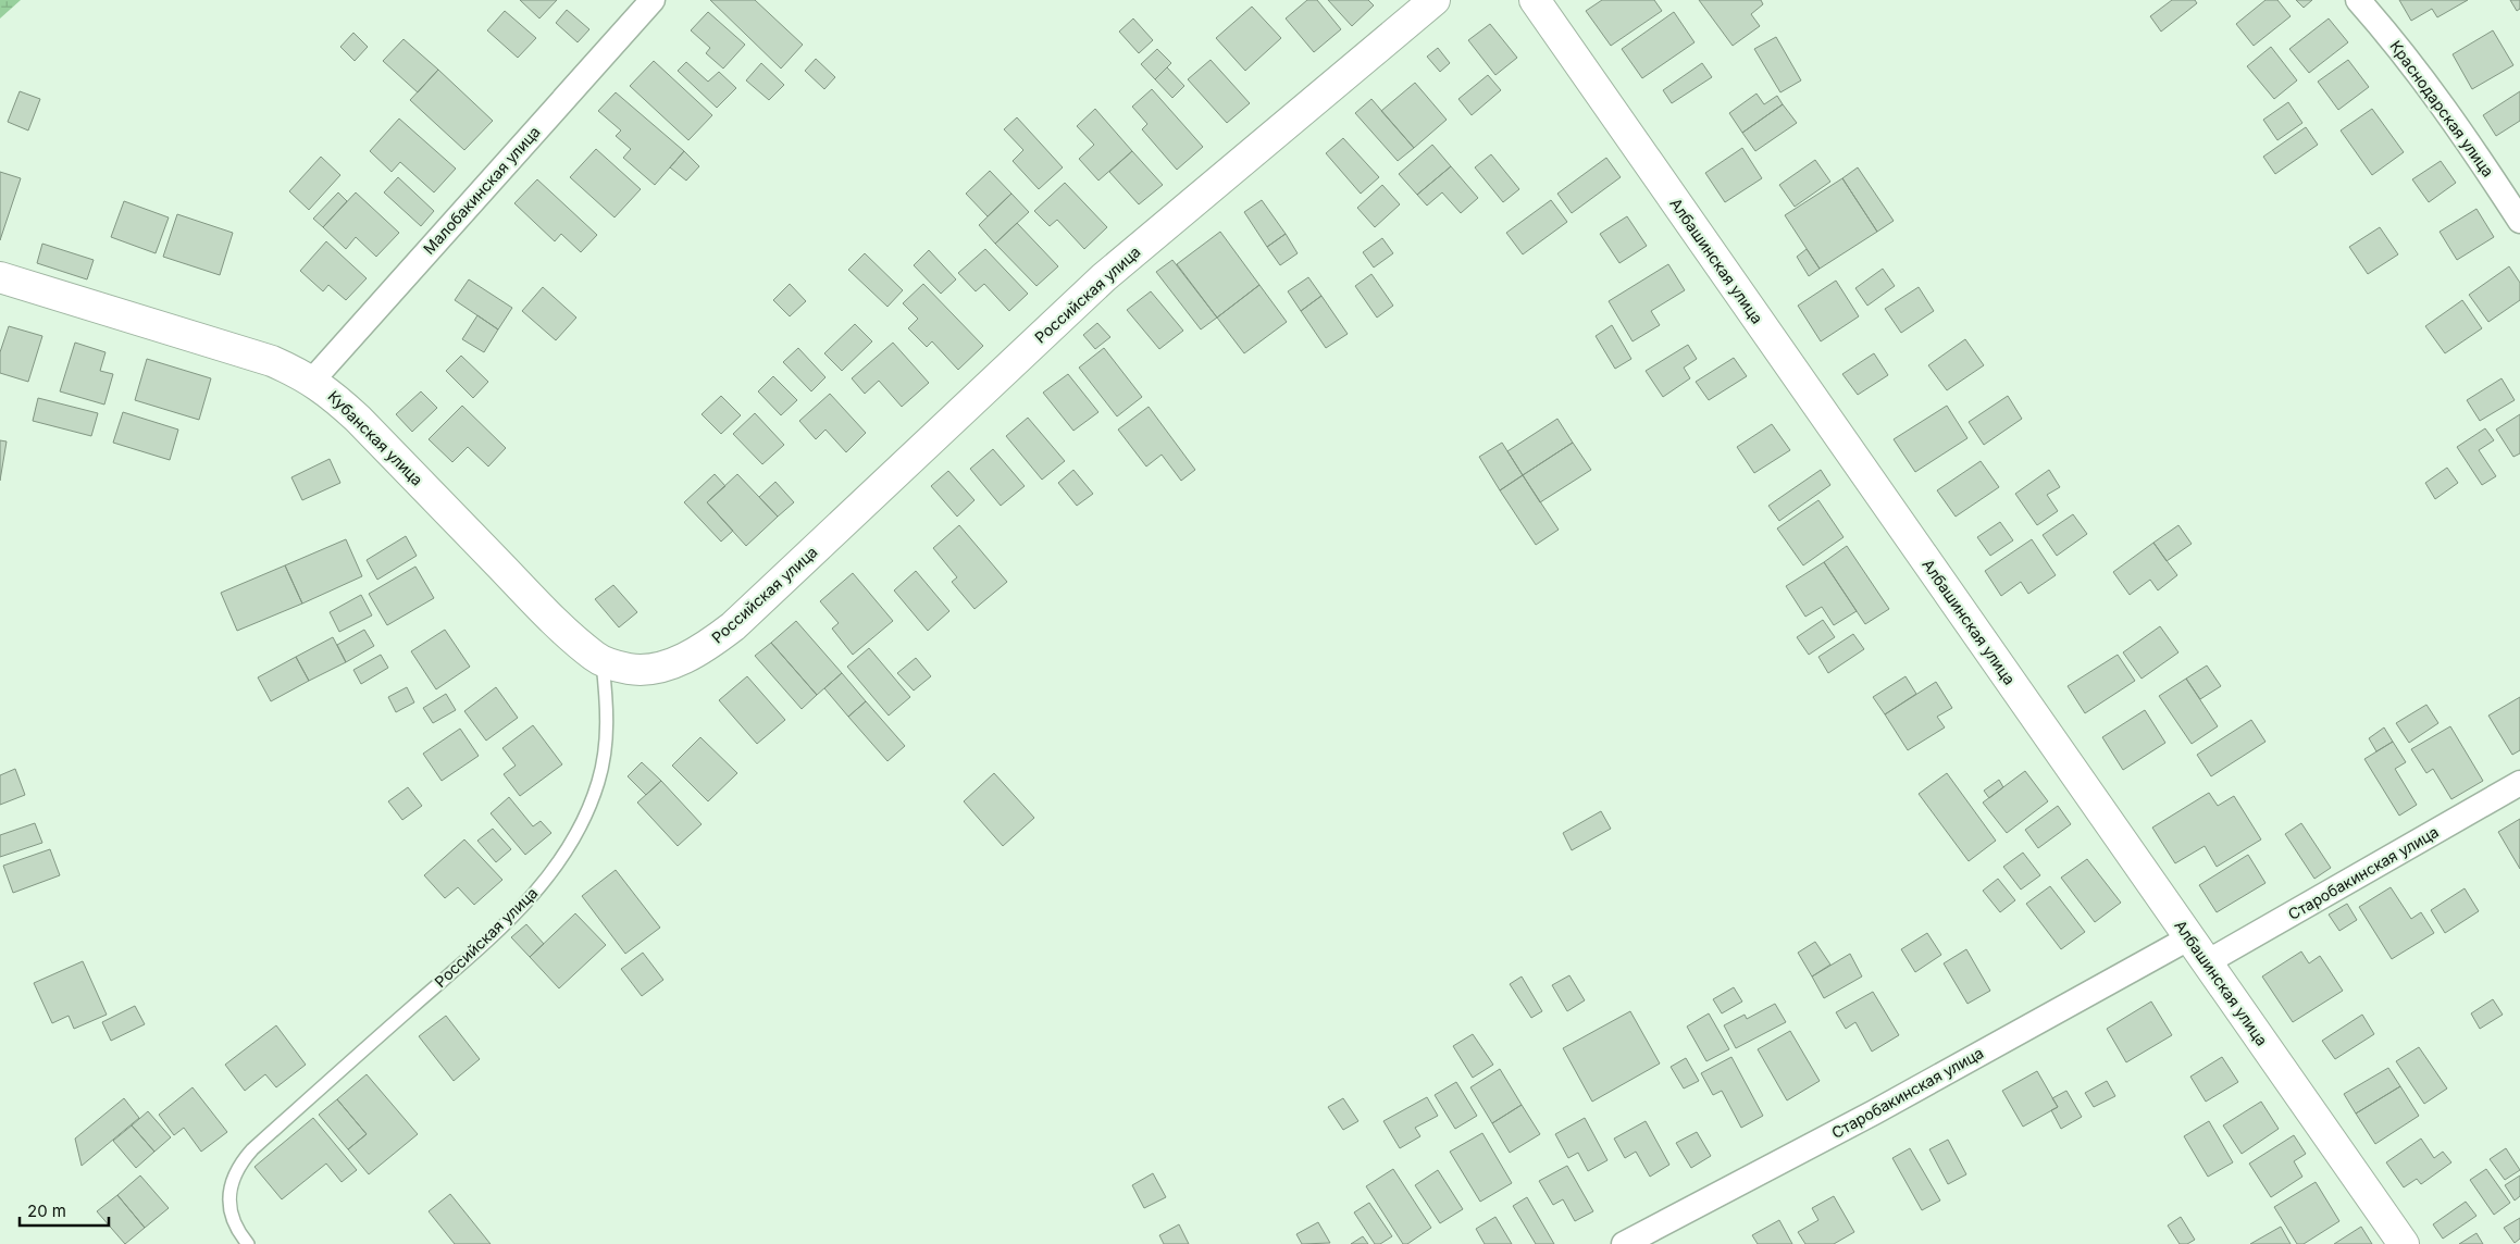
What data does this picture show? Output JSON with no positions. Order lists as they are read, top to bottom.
{
  "streets": {
    "street": [
      "Краснодарская улица",
      "Малобакинская улица",
      "Албашинская улица",
      "Российская улица",
      "Кубанская улица",
      "Старобакинская улица"
    ]
  },
  "crossings": [
    ["Малобакинская улица", "Кубанская улица"],
    ["Албашинская улица", "Старобакинская улица"],
    ["Российская улица", "Кубанская улица"]
  ],
  "scale_bar": "20 m"
}
